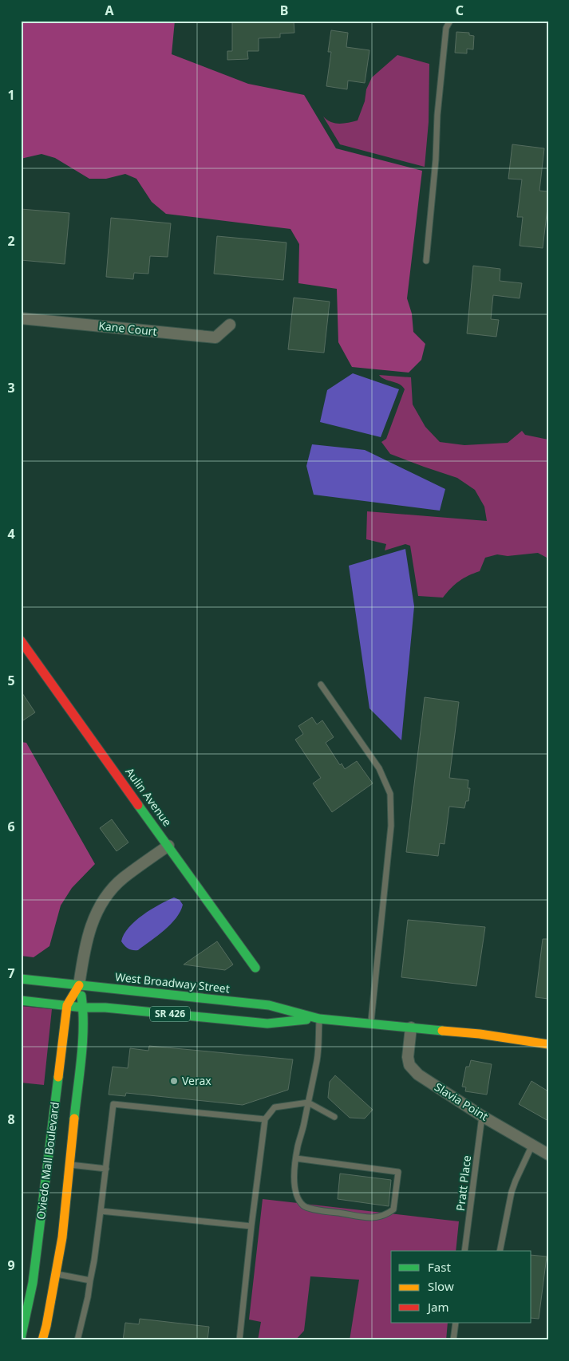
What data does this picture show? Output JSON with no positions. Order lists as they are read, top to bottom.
{
  "streets": {
    "street": [
      "Kane Court",
      "Aulin Avenue",
      "West Broadway Street",
      "SR 426",
      "Slavia Point",
      "Oviedo Mall Boulevard"
    ],
    "lane": ["Pratt Place"]
  },
  "crossings": [
    ["Aulin Avenue", "Oviedo Mall Boulevard"],
    ["West Broadway Street", "Slavia Point"],
    ["West Broadway Street", "Oviedo Mall Boulevard"],
    ["Slavia Point", "Pratt Place"]
  ],
  "places": ["Verax"],
  "legend": ["Fast", "Slow", "Jam"],
  "grid": {
    "columns": ["A", "B", "C"],
    "rows": [
      "1",
      "2",
      "3",
      "4",
      "5",
      "6",
      "7",
      "8",
      "9"
    ]
  }
}
